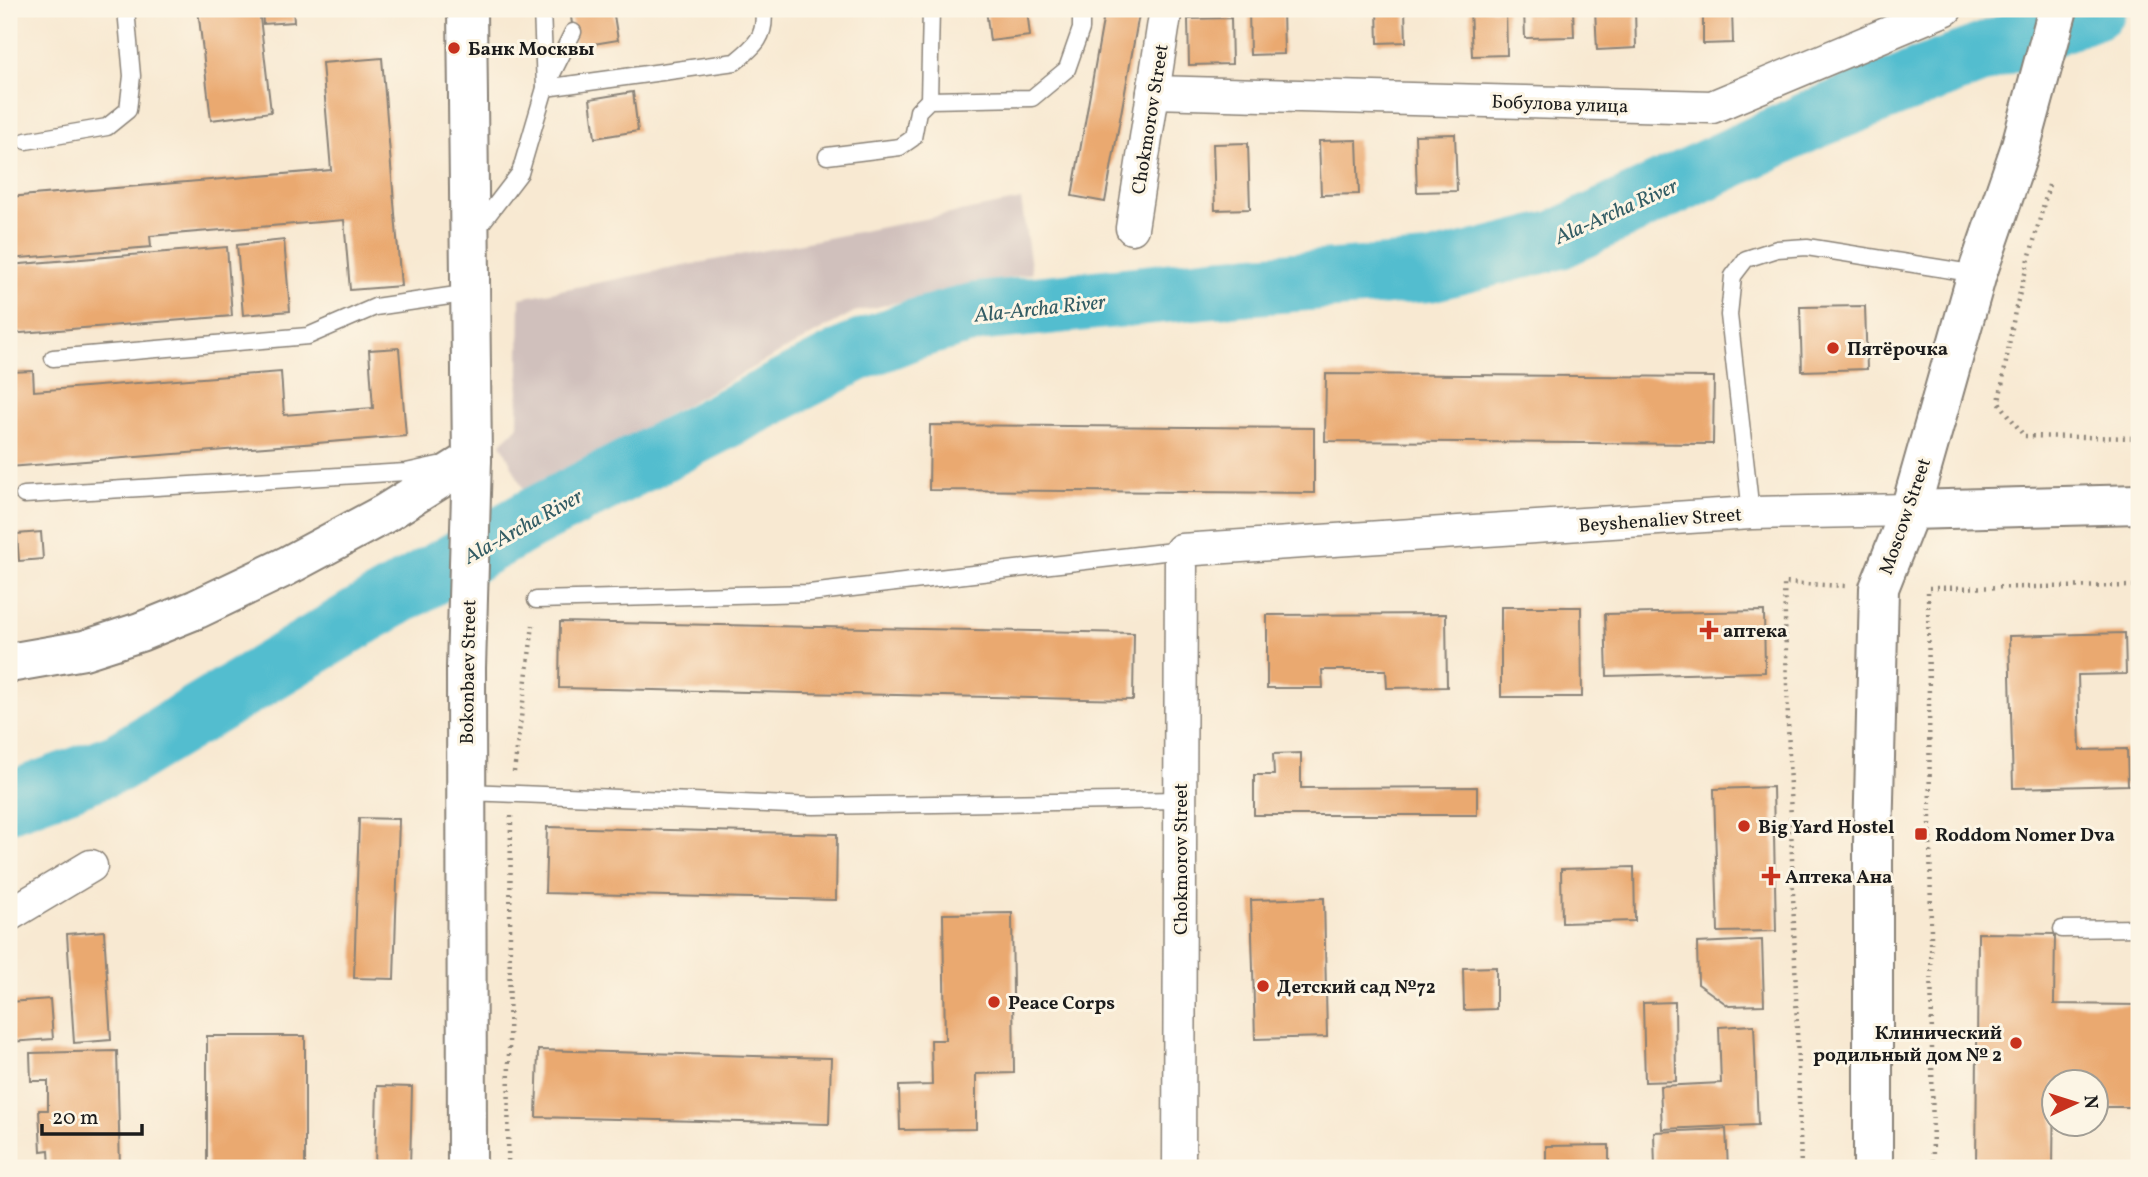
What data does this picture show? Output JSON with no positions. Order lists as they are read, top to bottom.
{
  "streets": {
    "street": [
      "Бобулова улица",
      "Chokmorov Street",
      "Moscow Street",
      "Beyshenaliev Street",
      "Bokonbaev Street"
    ]
  },
  "crossings": [
    ["Бобулова улица", "Chokmorov Street"],
    ["Chokmorov Street", "Beyshenaliev Street"],
    ["Moscow Street", "Beyshenaliev Street"]
  ],
  "water": ["Ala-Archa River"],
  "places": {
    "other": [
      "Банк Москвы",
      "Пятёрочка",
      "Big Yard Hostel",
      "Детский сад №72",
      "Peace Corps",
      "Клинический родильный дом № 2"
    ],
    "health": ["аптека", "Аптека Ана"],
    "transit": ["Roddom Nomer Dva"]
  },
  "scale_bar": "20 m",
  "north": "right"
}
